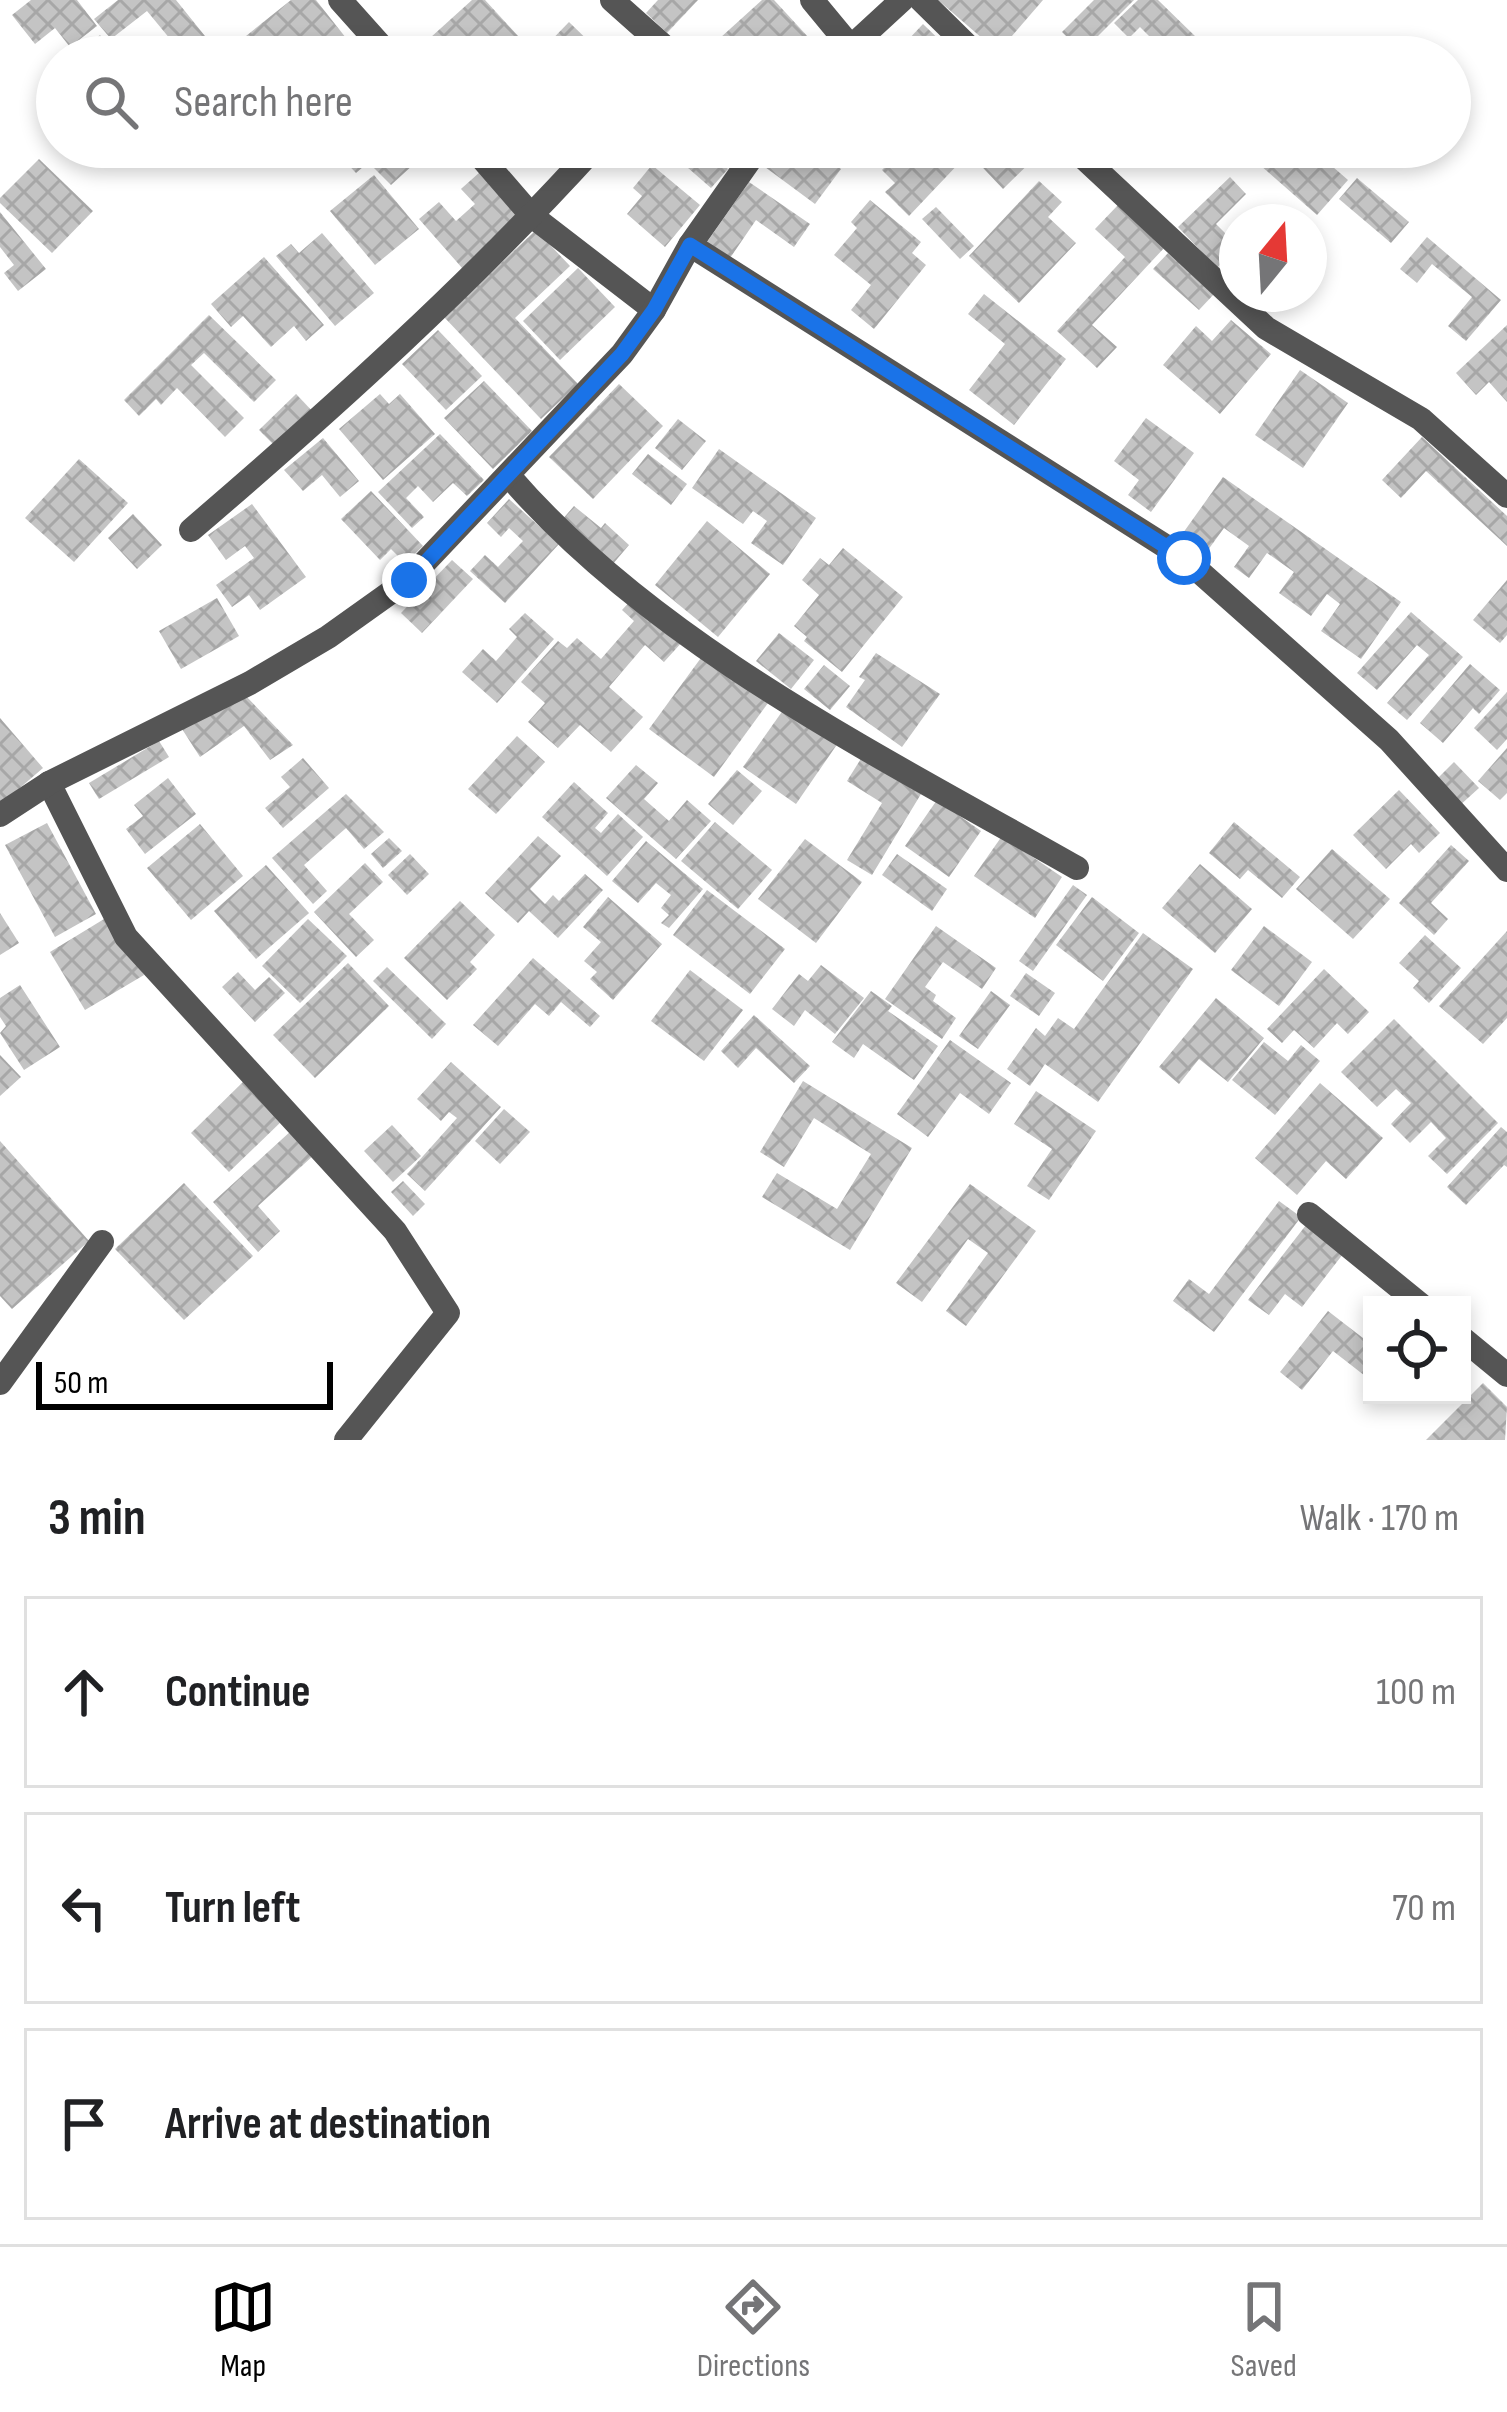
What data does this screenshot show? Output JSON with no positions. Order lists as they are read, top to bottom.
{
  "scale_bar": "50 m",
  "north": "top",
  "page": {
    "search": "Search here",
    "scale": "50 m",
    "heading": ["3 min", "Walk · 170 m"],
    "list": [
      ["Continue", "100 m"],
      ["Turn left", "70 m"],
      "Arrive at destination"
    ],
    "nav": ["Map", "Directions", "Saved"]
  }
}
